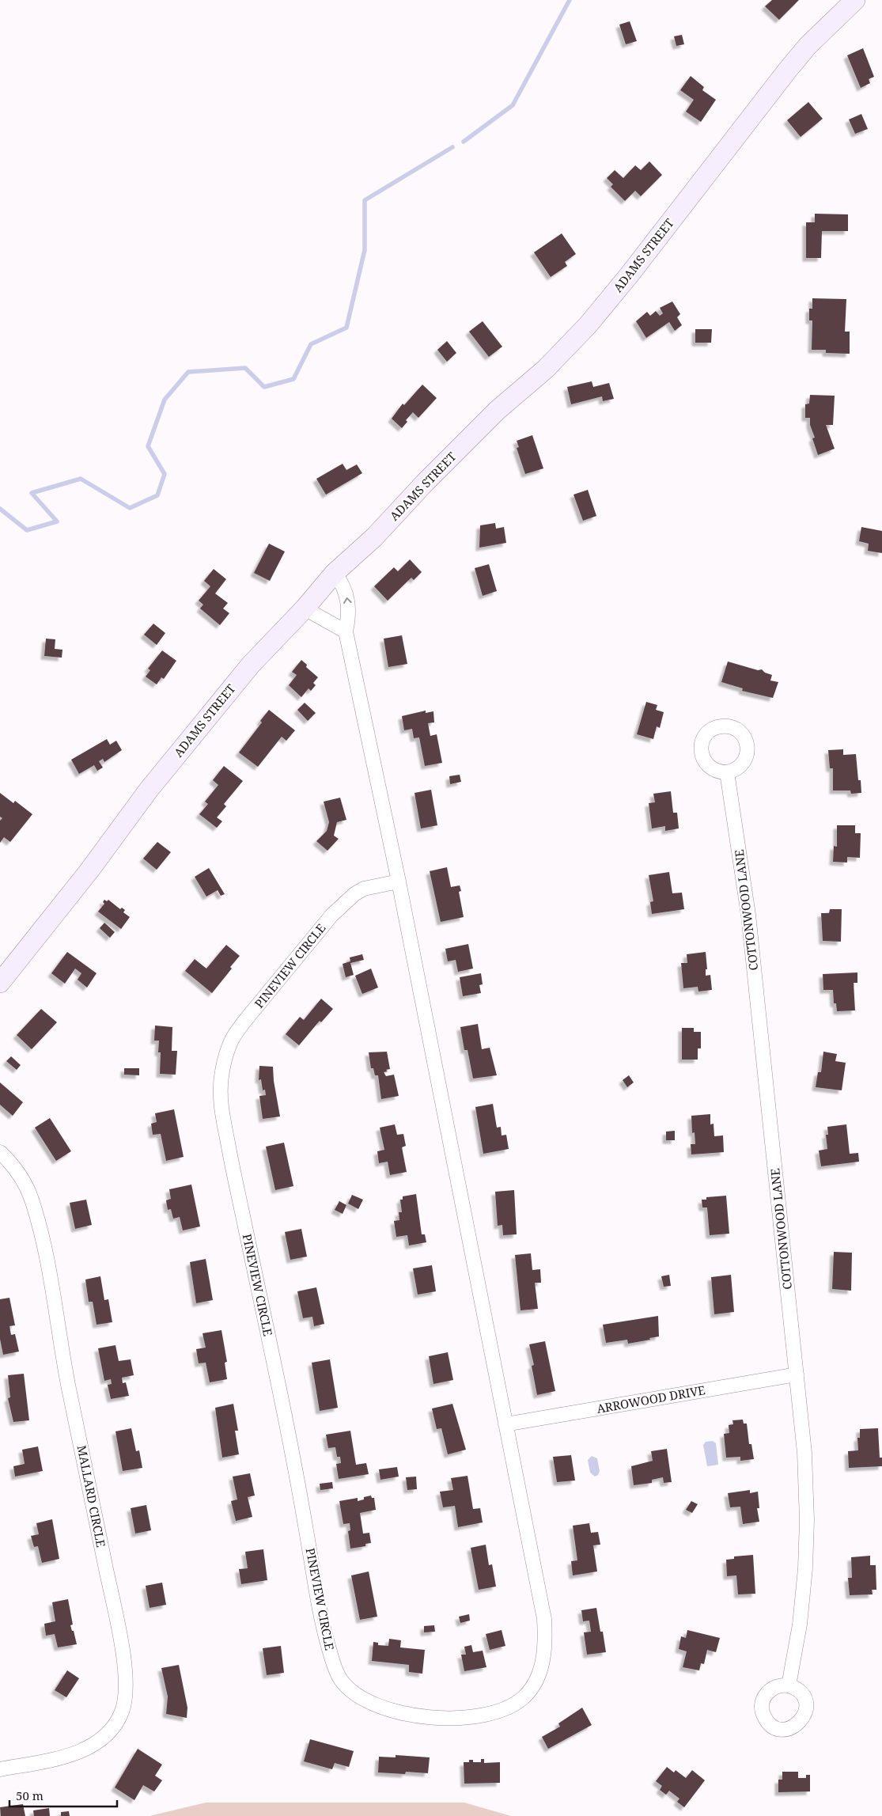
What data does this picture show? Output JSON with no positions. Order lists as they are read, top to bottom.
{
  "streets": {
    "street": [
      "ADAMS STREET",
      "COTTONWOOD LANE",
      "PINEVIEW CIRCLE",
      "ARROWOOD DRIVE",
      "MALLARD CIRCLE"
    ]
  },
  "crossings": [
    ["ADAMS STREET", "PINEVIEW CIRCLE"],
    ["COTTONWOOD LANE", "ARROWOOD DRIVE"],
    ["PINEVIEW CIRCLE", "ARROWOOD DRIVE"]
  ],
  "scale_bar": "50 m"
}
